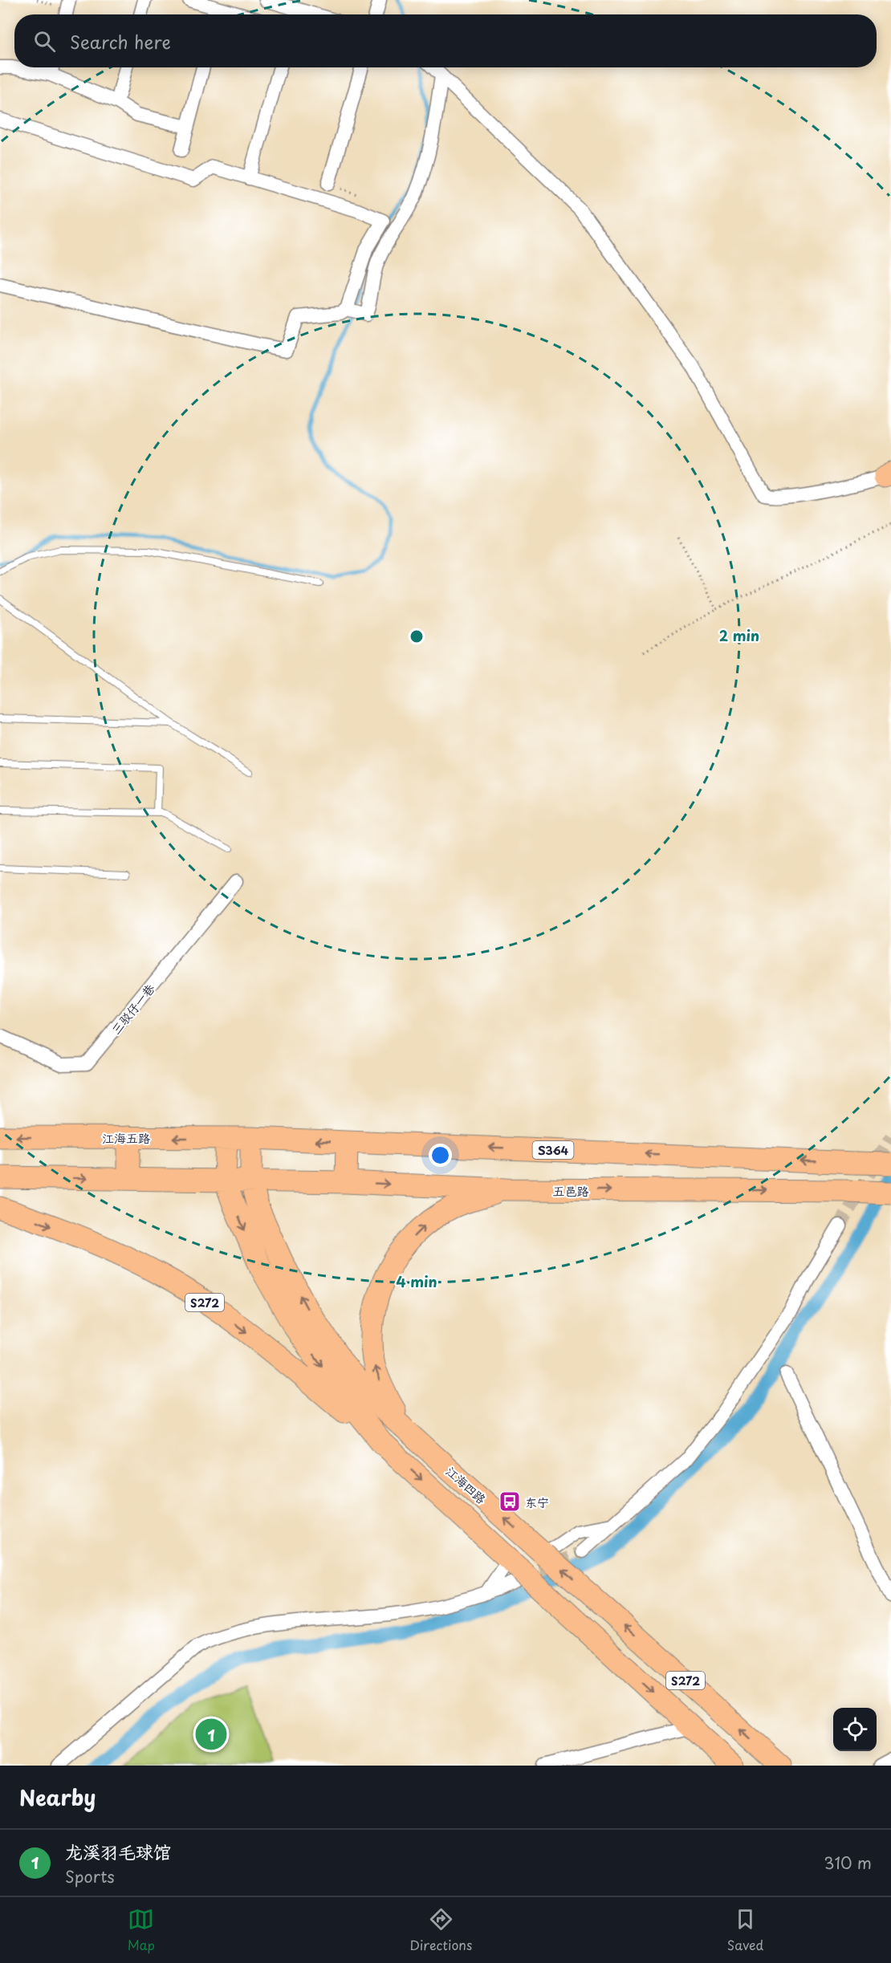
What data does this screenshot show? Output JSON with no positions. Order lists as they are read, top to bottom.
{
  "streets": {
    "main road": [
      "江海五路",
      "S364",
      "五邑路",
      "S272",
      "江海四路"
    ],
    "street": ["三驳仔一巷"]
  },
  "crossings": [
    ["江海五路", "S364"],
    ["江海五路", "S272"],
    ["江海五路", "江海四路"],
    ["S364", "江海四路"],
    ["五邑路", "江海四路"]
  ],
  "places": {
    "bus stop": ["东宁"]
  },
  "page": {
    "search": "Search here",
    "pins": "1",
    "heading": "Nearby",
    "list": [
      {
        "mark": "1",
        "name": "龙溪羽毛球馆",
        "note": "Sports",
        "value": "310 m"
      }
    ],
    "nav": ["Map", "Directions", "Saved"]
  },
  "rings": ["2 min", "4 min"]
}
